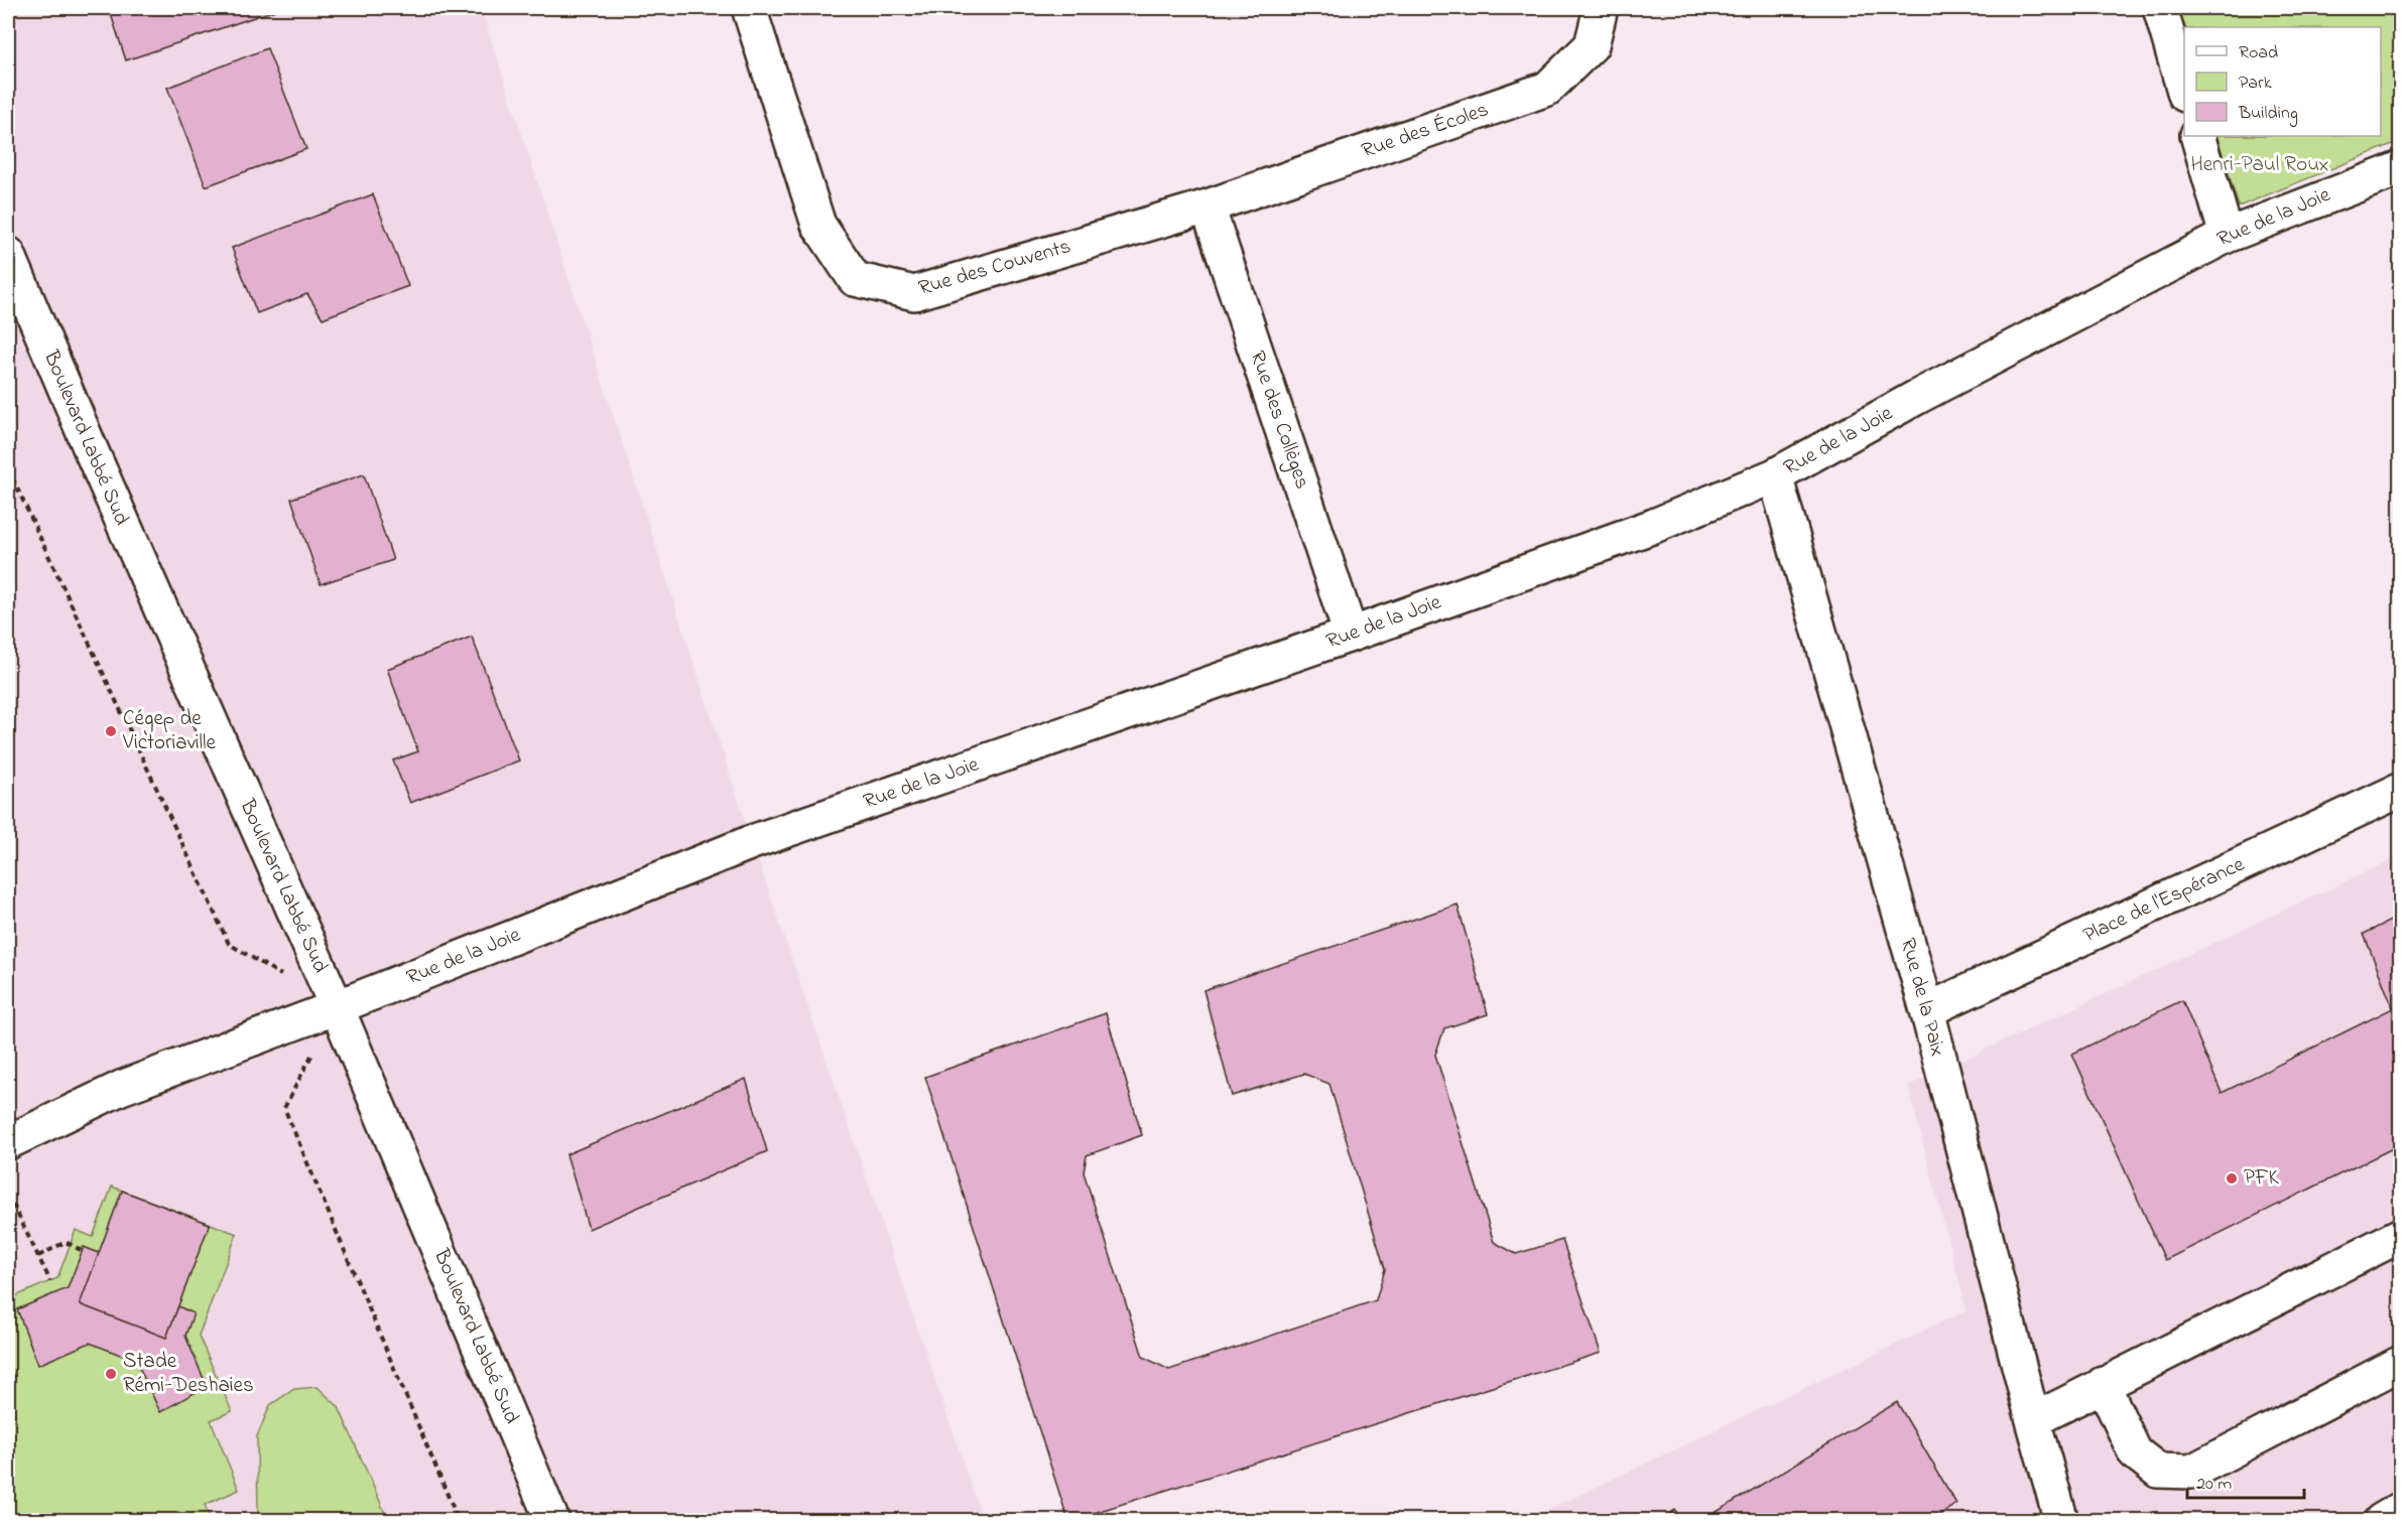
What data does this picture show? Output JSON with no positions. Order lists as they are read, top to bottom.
{
  "streets": {
    "street": [
      "Rue des Écoles",
      "Rue de la Joie",
      "Rue des Couvents",
      "Rue des Collèges",
      "Boulevard Labbé Sud",
      "Place de l'Espérance",
      "Rue de la Paix"
    ]
  },
  "crossings": [
    ["Rue des Écoles", "Rue des Couvents"],
    ["Rue des Écoles", "Rue des Collèges"],
    ["Rue de la Joie", "Rue des Collèges"],
    ["Rue de la Joie", "Boulevard Labbé Sud"],
    ["Rue de la Joie", "Rue de la Paix"],
    ["Rue des Couvents", "Rue des Collèges"],
    ["Place de l'Espérance", "Rue de la Paix"]
  ],
  "parks": ["Henri-Paul Roux"],
  "places": ["Cégep de Victoriaville", "PFK", "Stade Rémi-Deshaies"],
  "legend": ["Road", "Park", "Building"],
  "scale_bar": "20 m"
}
